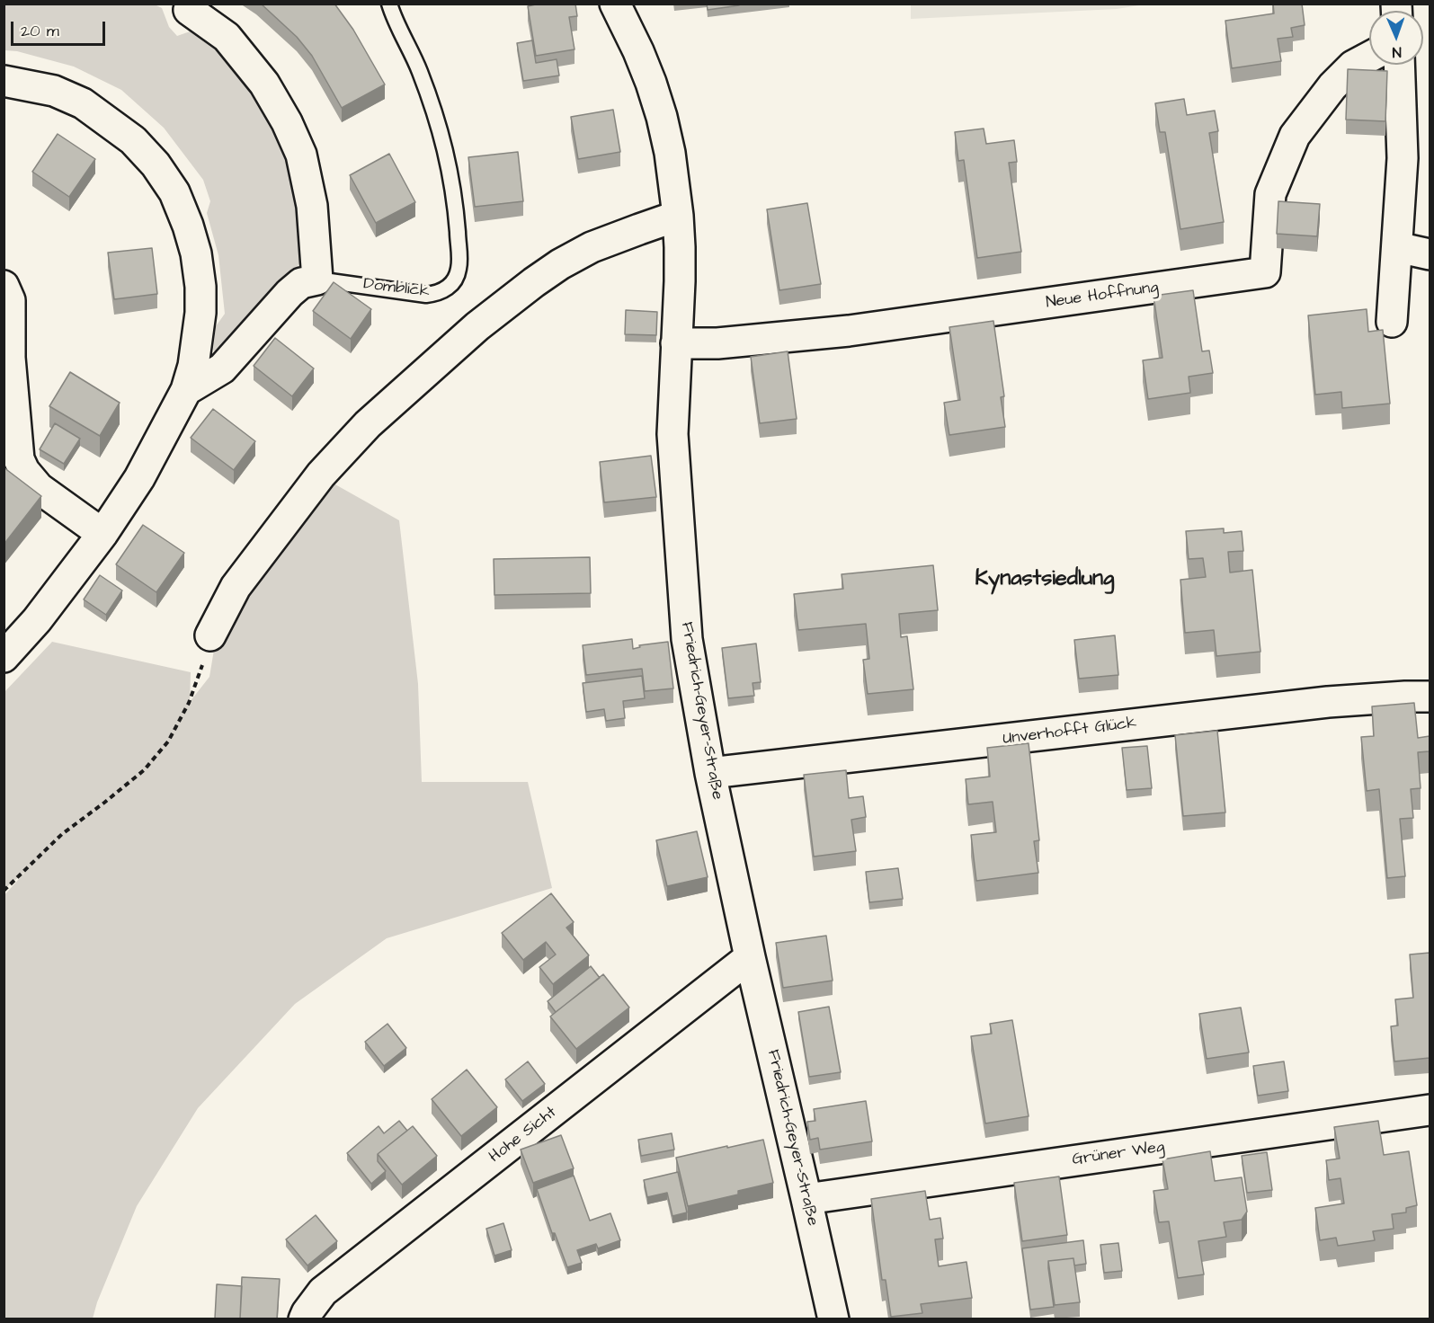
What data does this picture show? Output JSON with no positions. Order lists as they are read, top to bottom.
{
  "streets": {
    "street": [
      "Neue Hoffnung",
      "Friedrich-Geyer-Straße",
      "Unverhofft Glück",
      "Hohe Sicht",
      "Grüner Weg"
    ],
    "lane": ["Domblick"]
  },
  "crossings": [
    ["Neue Hoffnung", "Friedrich-Geyer-Straße"],
    ["Friedrich-Geyer-Straße", "Unverhofft Glück"],
    ["Friedrich-Geyer-Straße", "Hohe Sicht"],
    ["Friedrich-Geyer-Straße", "Grüner Weg"]
  ],
  "districts": ["Kynastsiedlung"],
  "scale_bar": "20 m",
  "north": "bottom"
}
